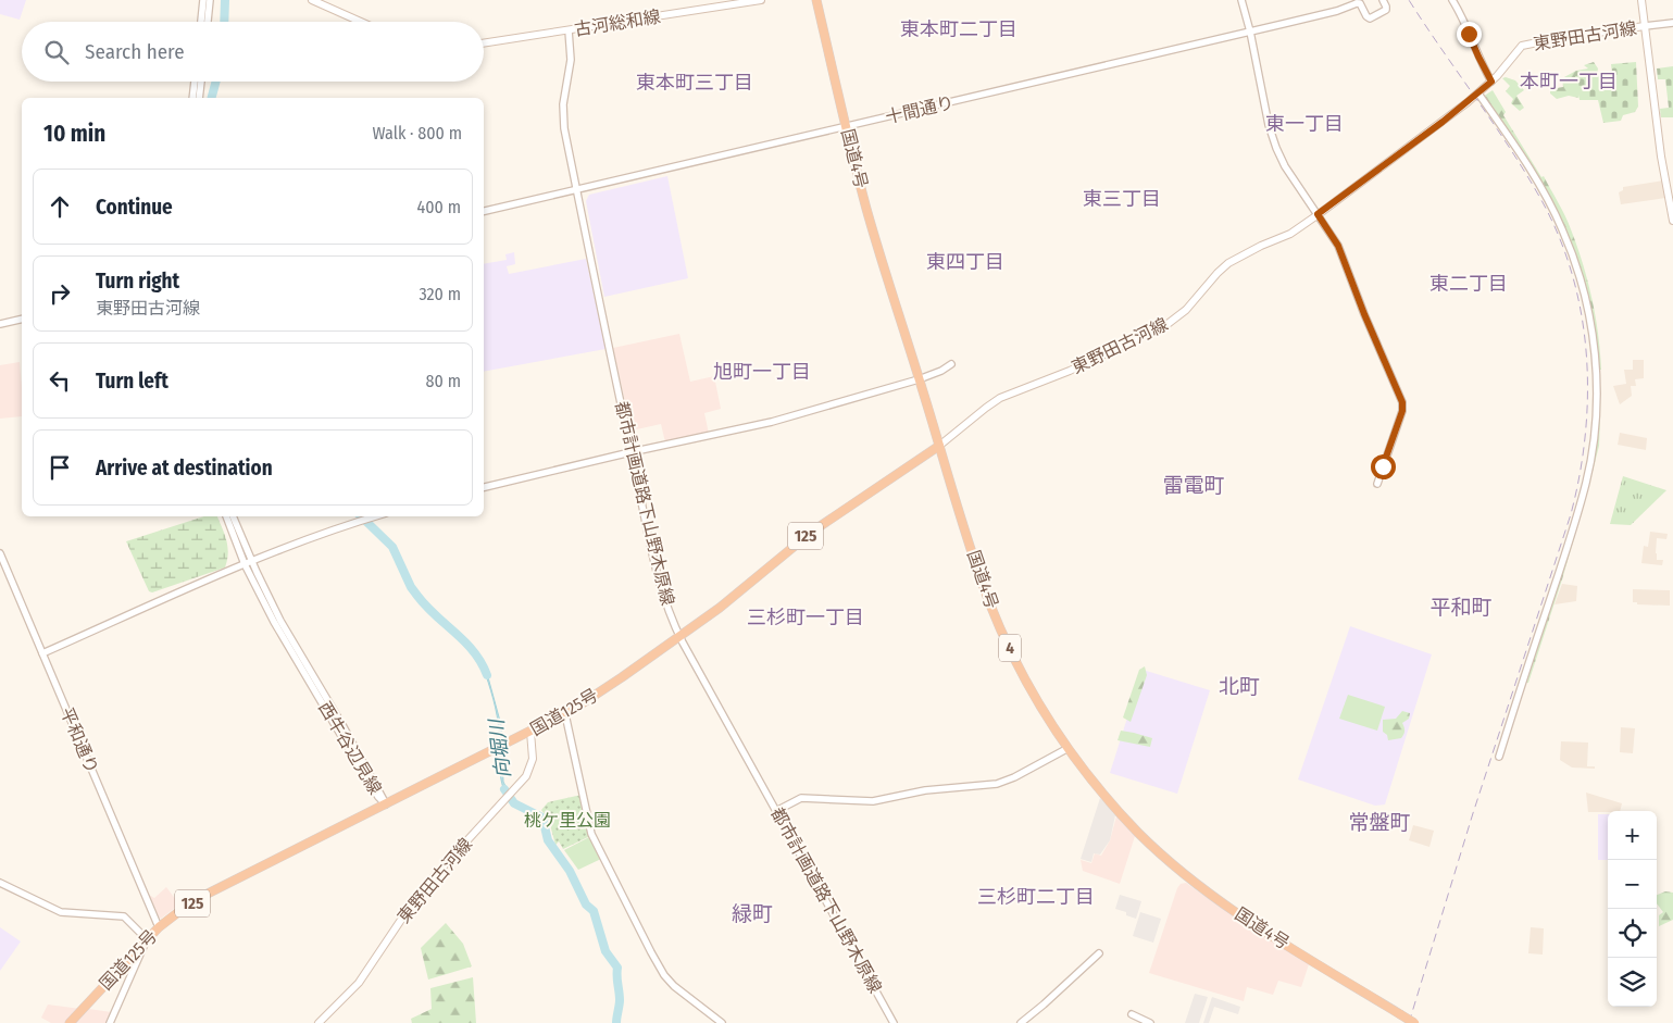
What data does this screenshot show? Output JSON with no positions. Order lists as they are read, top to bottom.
{
  "streets": {
    "highway": [
      "国道4号",
      "125",
      "4",
      "国道125号"
    ],
    "main road": ["古河総和線", "東野田古河線"],
    "street": [
      "十間通り",
      "都市計画道路下山野木原線",
      "平和通り",
      "西牛谷辺見線"
    ]
  },
  "crossings": [
    ["古河総和線", "都市計画道路下山野木原線"],
    ["東野田古河線", "国道4号"],
    ["東野田古河線", "国道125号"],
    ["十間通り", "国道4号"],
    ["十間通り", "都市計画道路下山野木原線"],
    ["国道4号", "国道125号"],
    ["都市計画道路下山野木原線", "国道125号"],
    ["国道125号", "平和通り"],
    ["国道125号", "西牛谷辺見線"]
  ],
  "districts": [
    "東本町二丁目",
    "本町一丁目",
    "東本町三丁目",
    "東一丁目",
    "東三丁目",
    "東四丁目",
    "東二丁目",
    "旭町一丁目",
    "雷電町",
    "平和町",
    "三杉町一丁目",
    "北町",
    "常盤町",
    "三杉町二丁目",
    "緑町"
  ],
  "water": ["向堀川"],
  "parks": ["桃ケ里公園"],
  "page": {
    "search": "Search here",
    "heading": ["10 min", "Walk · 800 m"],
    "list": [
      ["Continue", "400 m"],
      ["Turn right", "東野田古河線", "320 m"],
      ["Turn left", "80 m"],
      "Arrive at destination"
    ],
    "map_buttons": ["+", "−"]
  }
}
